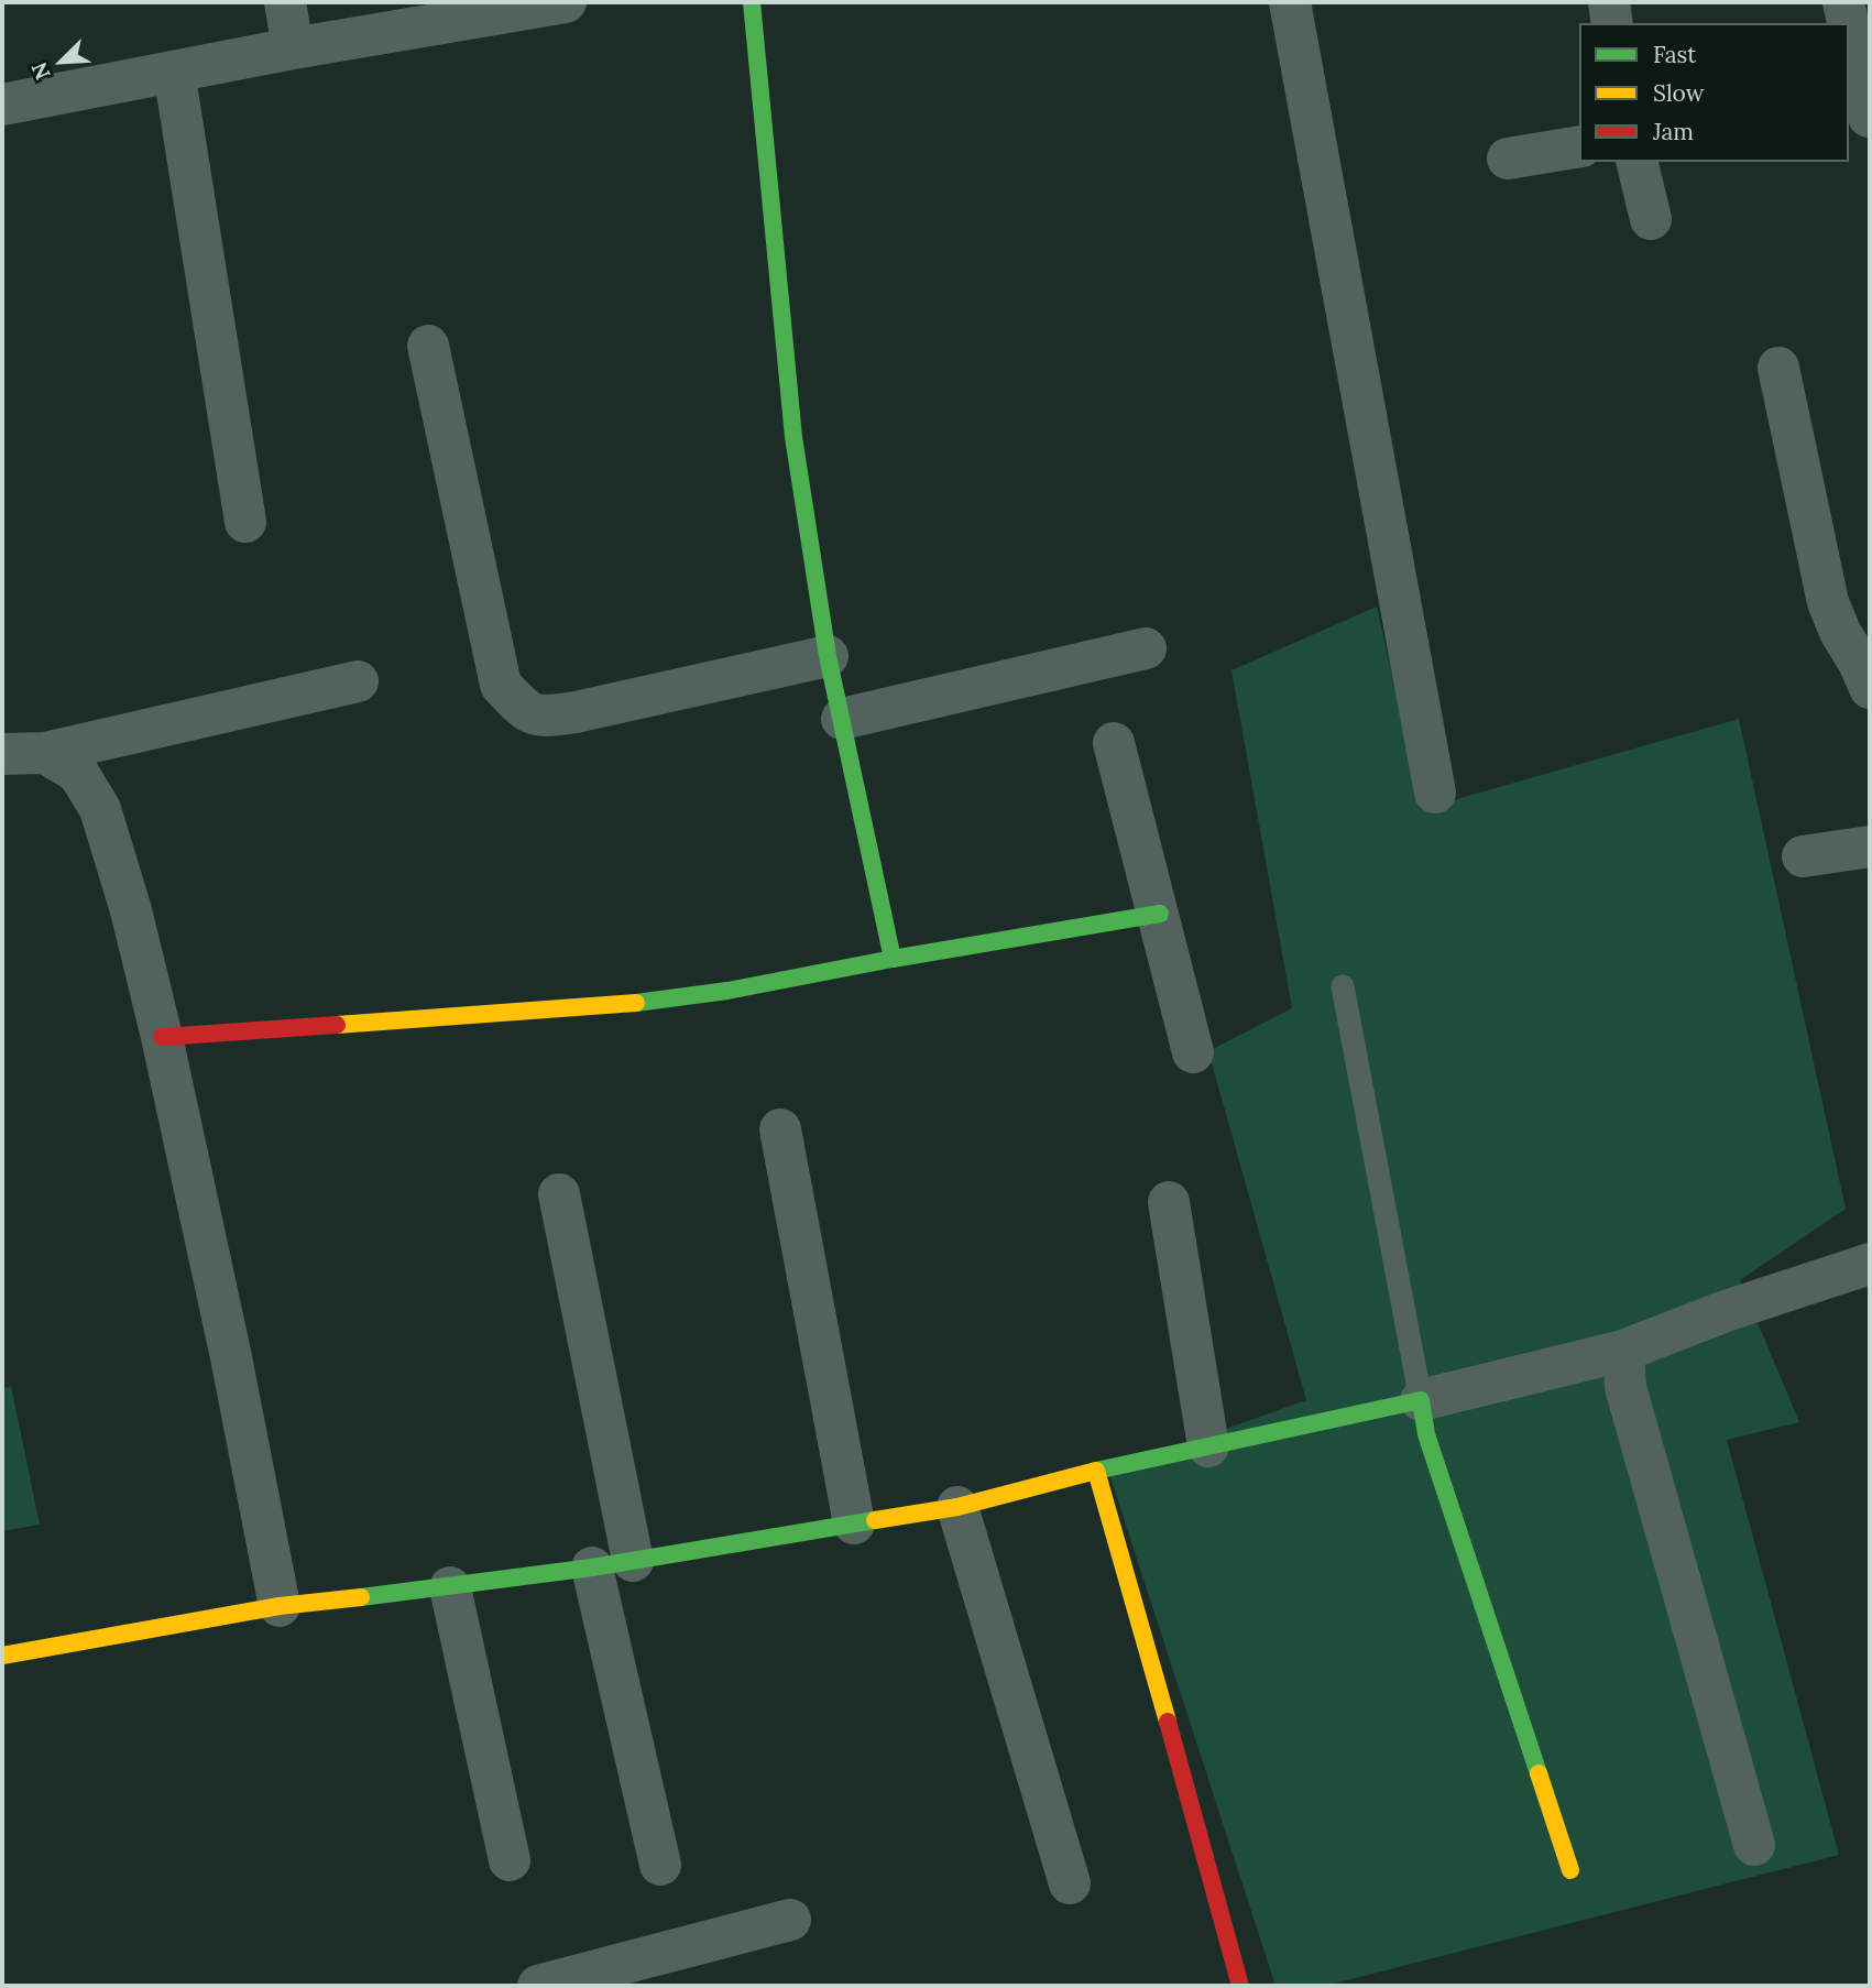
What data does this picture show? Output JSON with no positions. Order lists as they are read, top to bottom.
{
  "legend": ["Fast", "Slow", "Jam"],
  "north": "bottom left"
}
